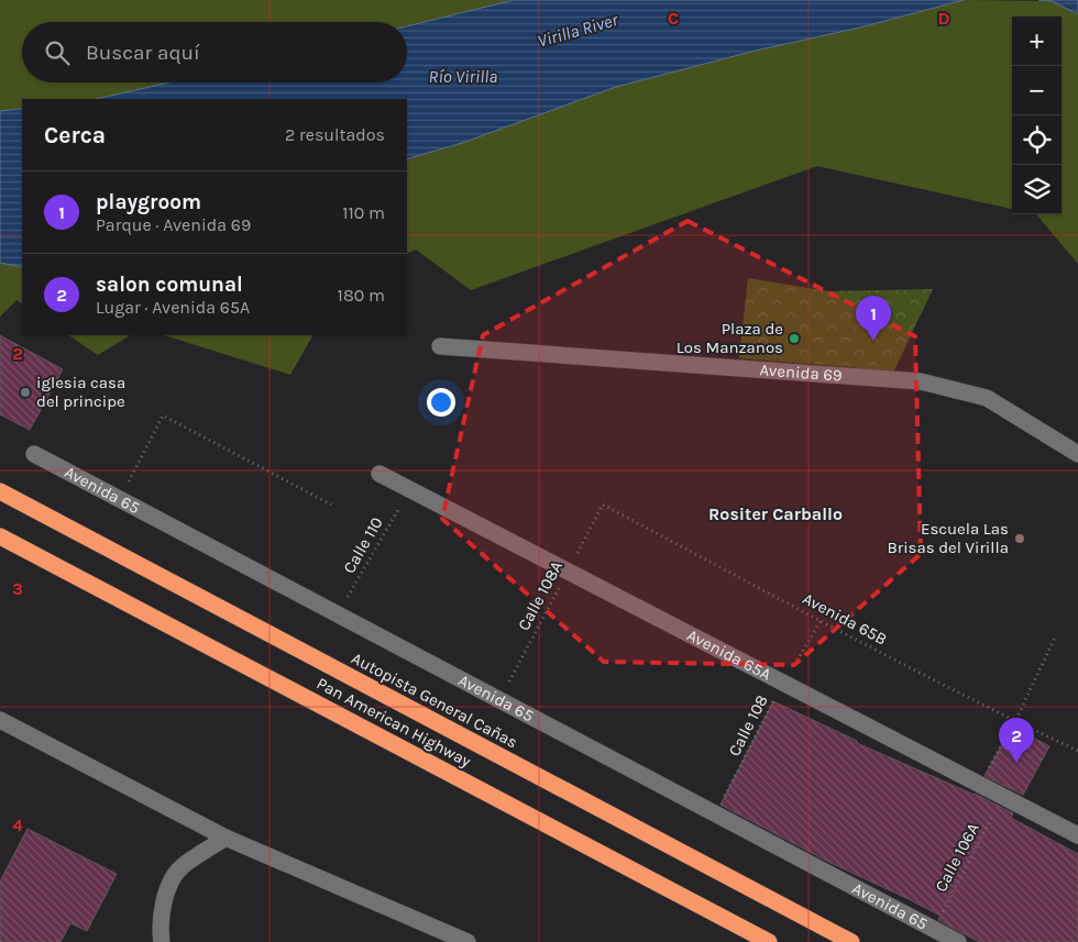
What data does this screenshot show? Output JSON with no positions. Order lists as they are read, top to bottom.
{
  "streets": {
    "highway": ["Autopista General Cañas", "Pan American Highway"],
    "street": ["Avenida 69", "Avenida 65", "Avenida 65A"],
    "path": [
      "Calle 110",
      "Calle 108A",
      "Avenida 65B",
      "Calle 108",
      "Calle 106A"
    ]
  },
  "crossings": [
    ["Avenida 65", "Calle 110"],
    ["Avenida 65", "Calle 108A"],
    ["Avenida 65", "Calle 108"],
    ["Avenida 65", "Calle 106A"],
    ["Calle 110", "Avenida 65A"],
    ["Calle 108A", "Avenida 65B"],
    ["Calle 108A", "Avenida 65A"],
    ["Avenida 65B", "Calle 108"],
    ["Avenida 65A", "Calle 108"],
    ["Avenida 65A", "Calle 106A"]
  ],
  "districts": ["Rositer Carballo"],
  "water": ["Virilla River", "Río Virilla"],
  "places": ["Plaza de Los Manzanos", "iglesia casa del principe", "Escuela Las Brisas del Virilla"],
  "page": {
    "map_buttons": ["+", "−"],
    "search": "Buscar aquí",
    "heading": ["Cerca", "2 resultados"],
    "list": [
      {
        "mark": "1",
        "name": "playgroom",
        "note": "Parque · Avenida 69",
        "value": "110 m"
      },
      {
        "mark": "2",
        "name": "salon comunal",
        "note": "Lugar · Avenida 65A",
        "value": "180 m"
      }
    ],
    "pins": ["1", "2"]
  },
  "grid": {
    "columns": ["C", "D"],
    "rows": ["2", "3", "4"]
  }
}
